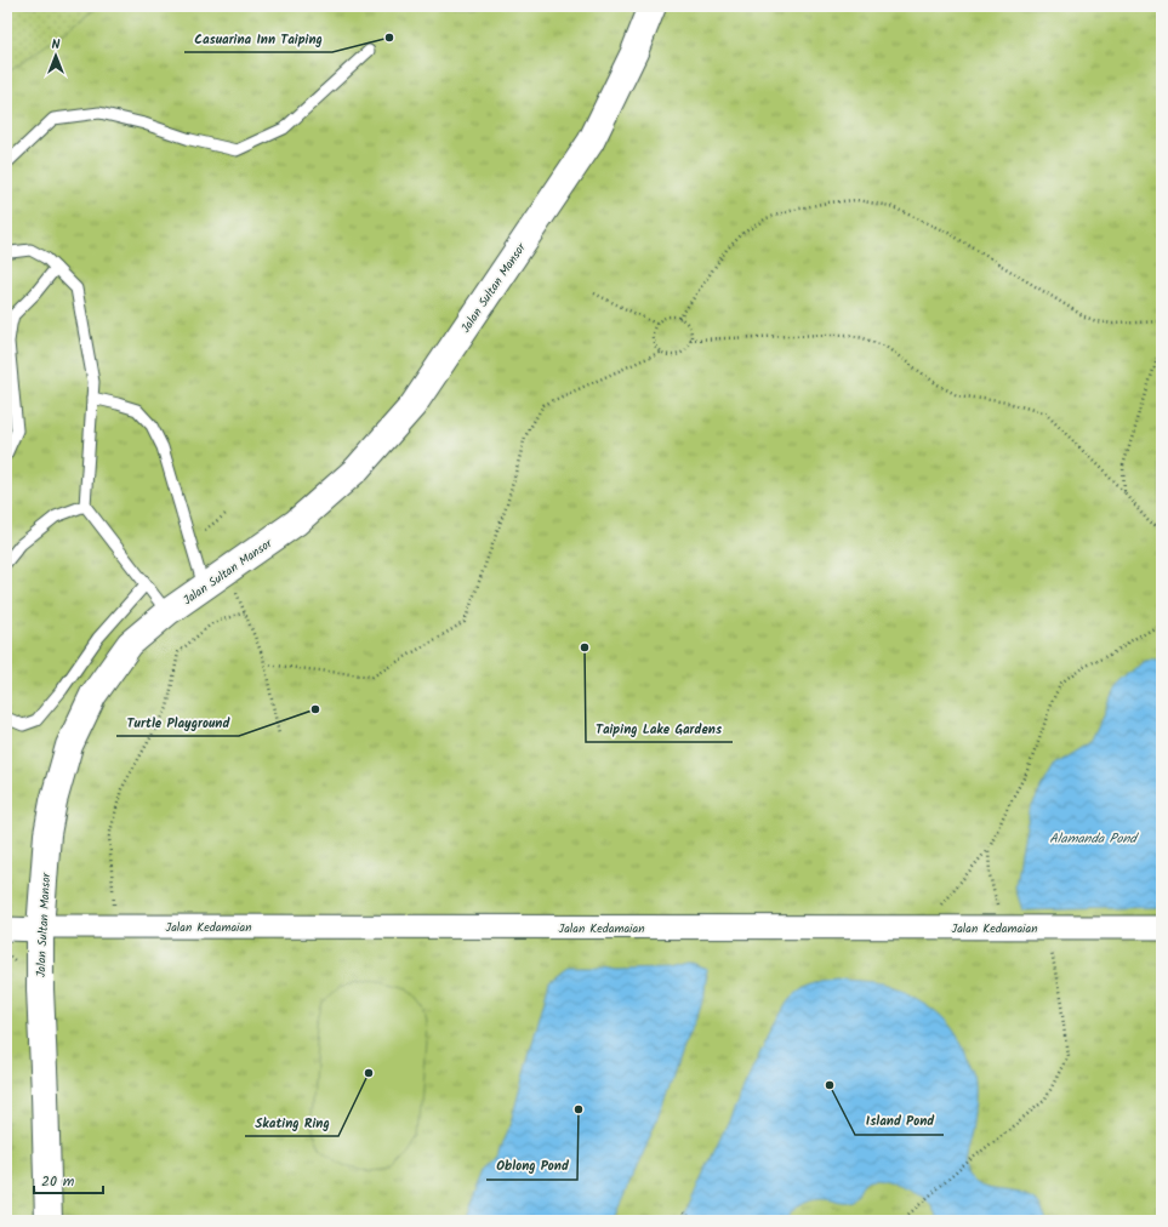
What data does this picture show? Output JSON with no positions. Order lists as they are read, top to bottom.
{
  "streets": {
    "street": ["Jalan Sultan Mansor", "Jalan Kedamaian"]
  },
  "crossings": [
    ["Jalan Sultan Mansor", "Jalan Kedamaian"]
  ],
  "water": ["Alamanda Pond"],
  "places": [
    "Casuarina Inn Taiping",
    "Taiping Lake Gardens",
    "Turtle Playground",
    "Skating Ring",
    "Island Pond",
    "Oblong Pond"
  ],
  "scale_bar": "20 m",
  "north": "top"
}
